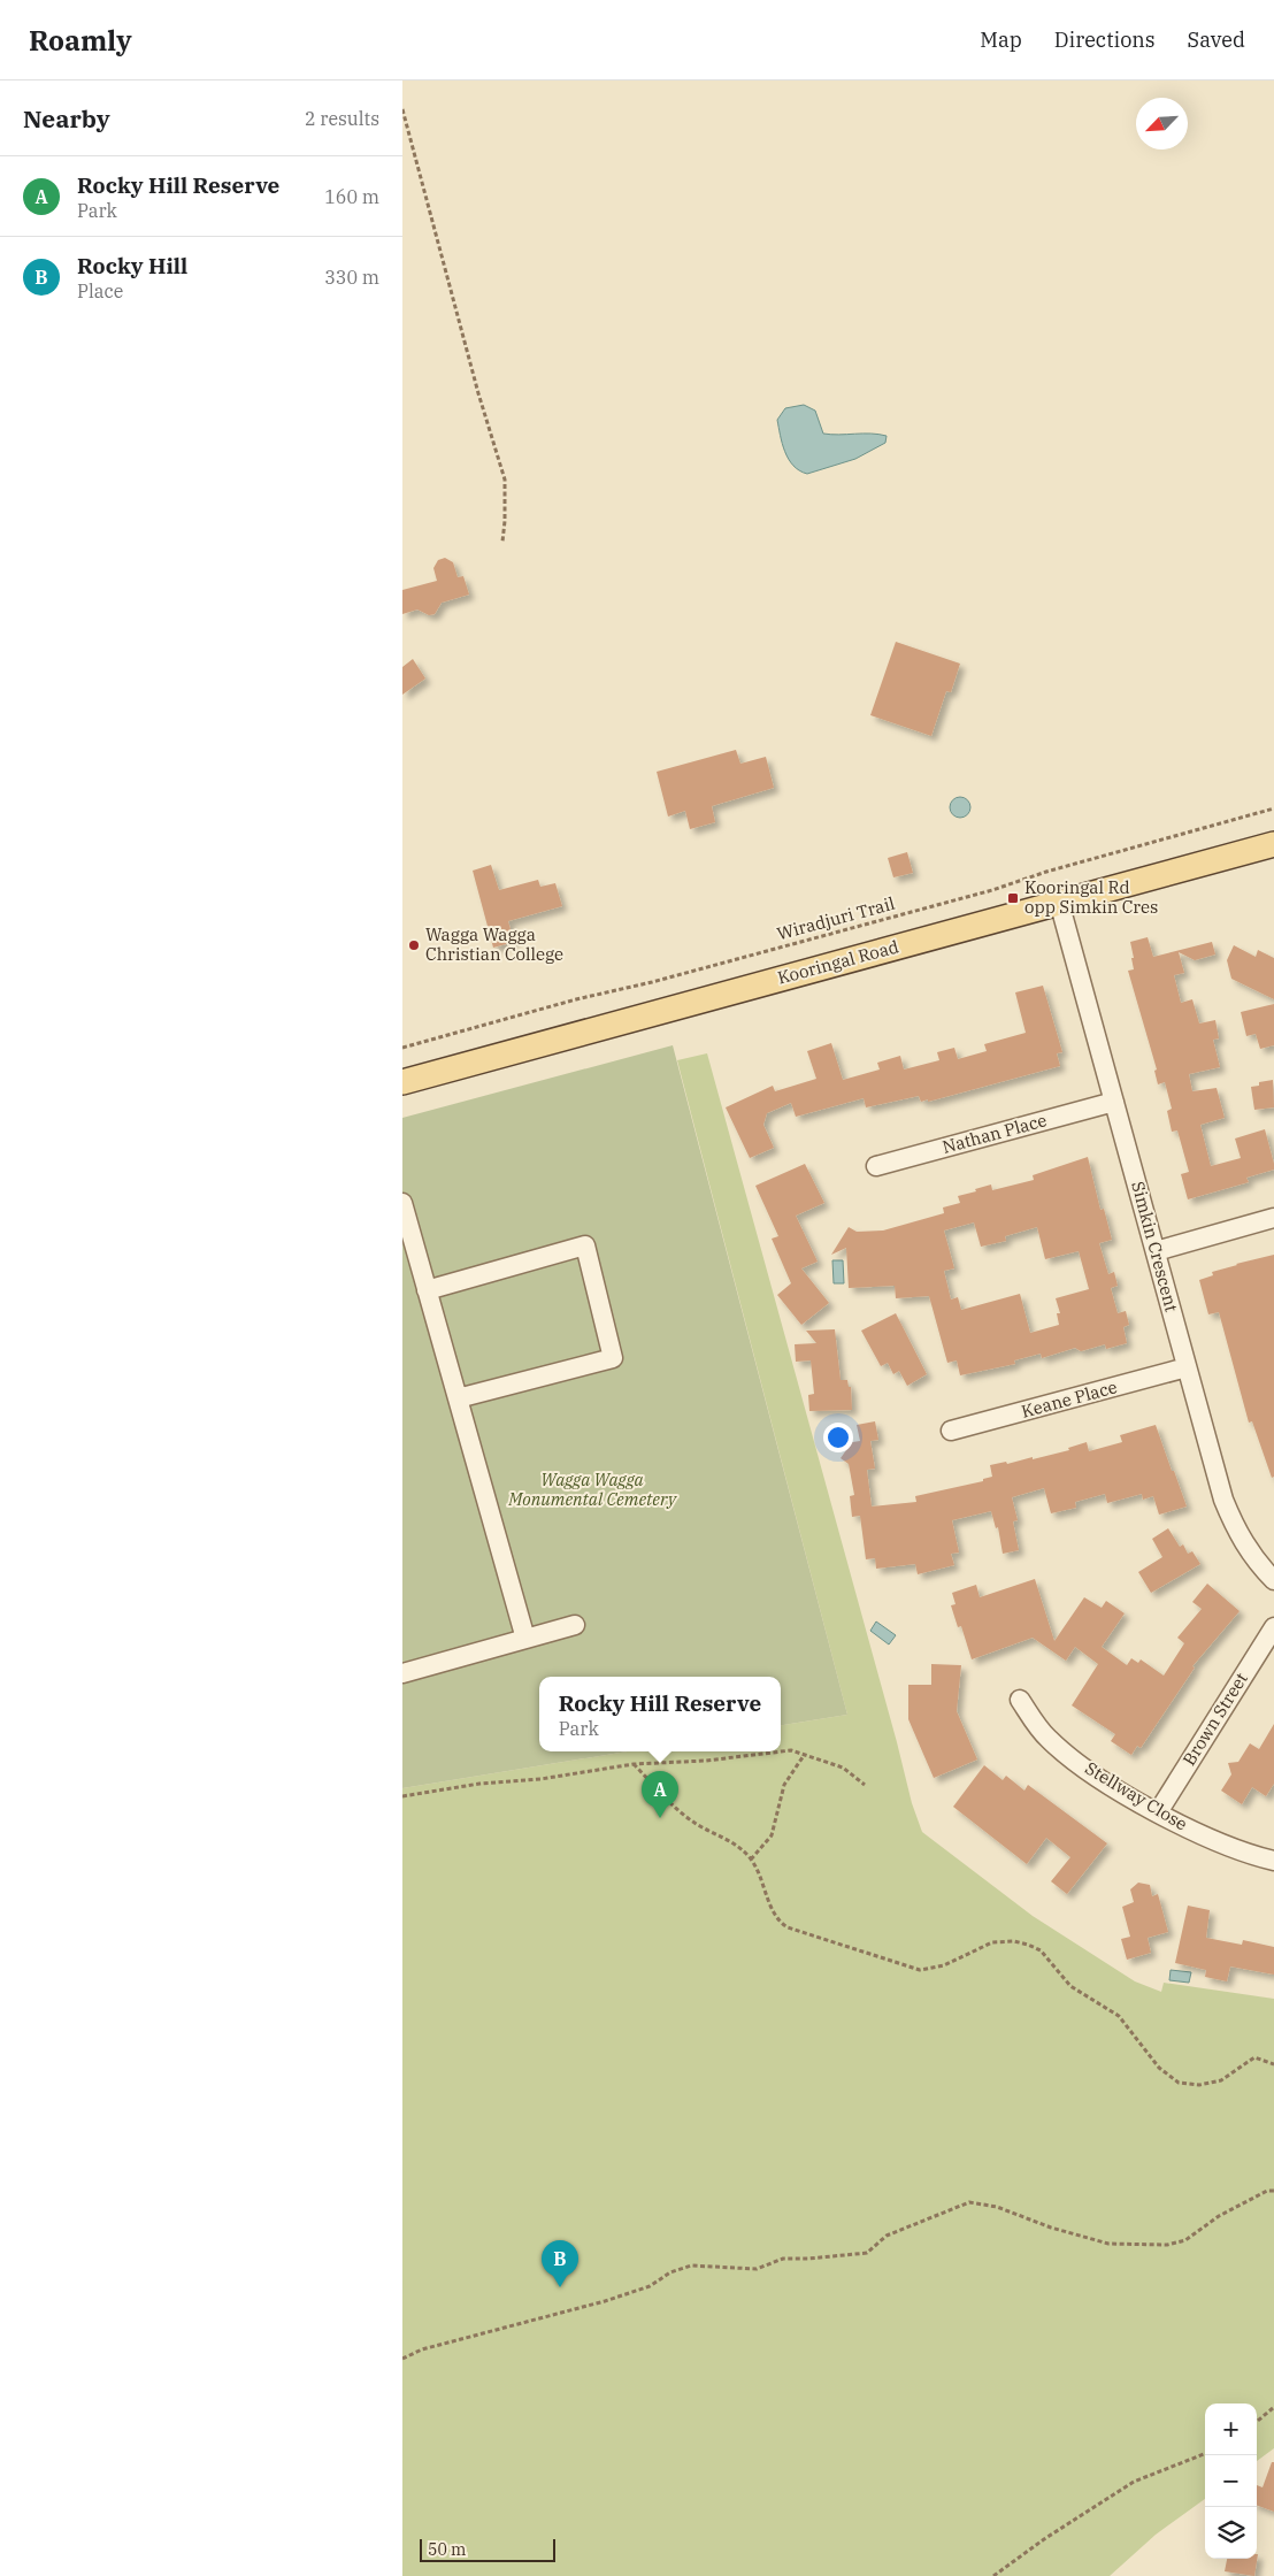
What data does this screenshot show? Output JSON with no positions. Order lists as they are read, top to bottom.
{
  "streets": {
    "main road": ["Kooringal Road"],
    "street": [
      "Nathan Place",
      "Simkin Crescent",
      "Keane Place",
      "Brown Street",
      "Stellway Close"
    ],
    "path": ["Wiradjuri Trail"]
  },
  "crossings": [
    ["Kooringal Road", "Simkin Crescent"],
    ["Nathan Place", "Simkin Crescent"],
    ["Simkin Crescent", "Keane Place"],
    ["Brown Street", "Stellway Close"]
  ],
  "parks": ["Wagga Wagga Monumental Cemetery"],
  "places": {
    "transit": ["Kooringal Rd opp Simkin Cres"],
    "other": ["Wagga Wagga Christian College"]
  },
  "scale_bar": "50 m",
  "north": "bottom left",
  "page": {
    "header": "Roamly",
    "nav": ["Map", "Directions", "Saved"],
    "heading": ["Nearby", "2 results"],
    "list": [
      {
        "mark": "A",
        "name": "Rocky Hill Reserve",
        "note": "Park",
        "value": "160 m"
      },
      {
        "mark": "B",
        "name": "Rocky Hill",
        "note": "Place",
        "value": "330 m"
      }
    ],
    "popup": ["Rocky Hill Reserve", "Park"],
    "pins": ["A", "B"],
    "map_buttons": ["+", "−"],
    "scale": "50 m"
  }
}
